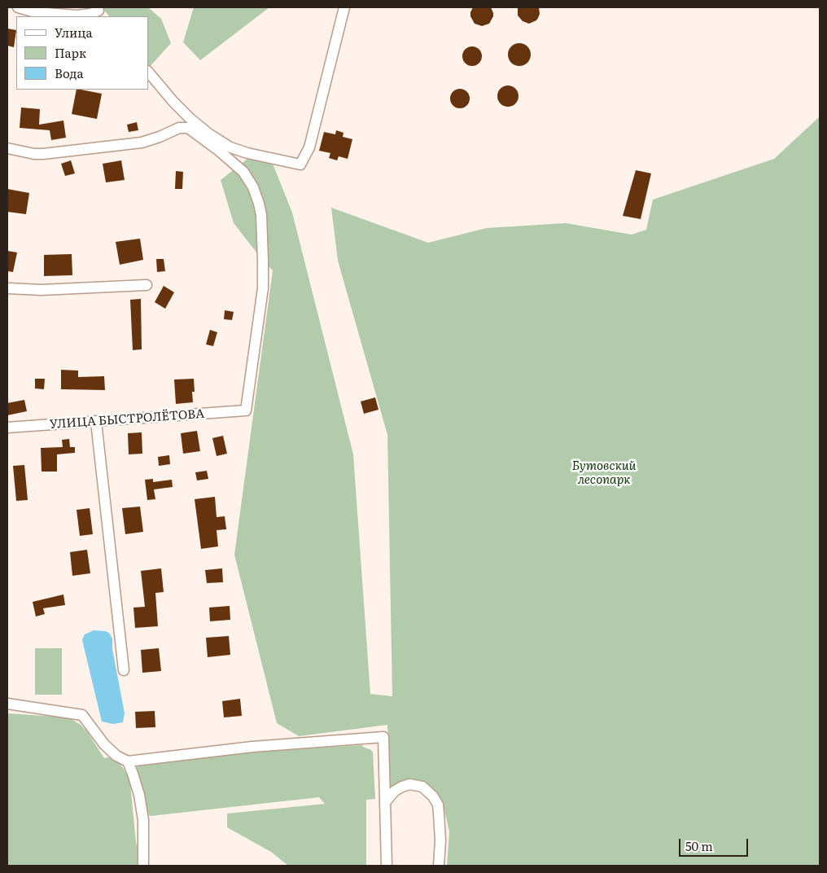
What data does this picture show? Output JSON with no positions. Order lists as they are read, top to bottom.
{
  "streets": {
    "street": ["УЛИЦА БЫСТРОЛЁТОВА"]
  },
  "parks": ["Бутовский лесопарк"],
  "legend": ["Улица", "Парк", "Вода"],
  "scale_bar": "50 m"
}
